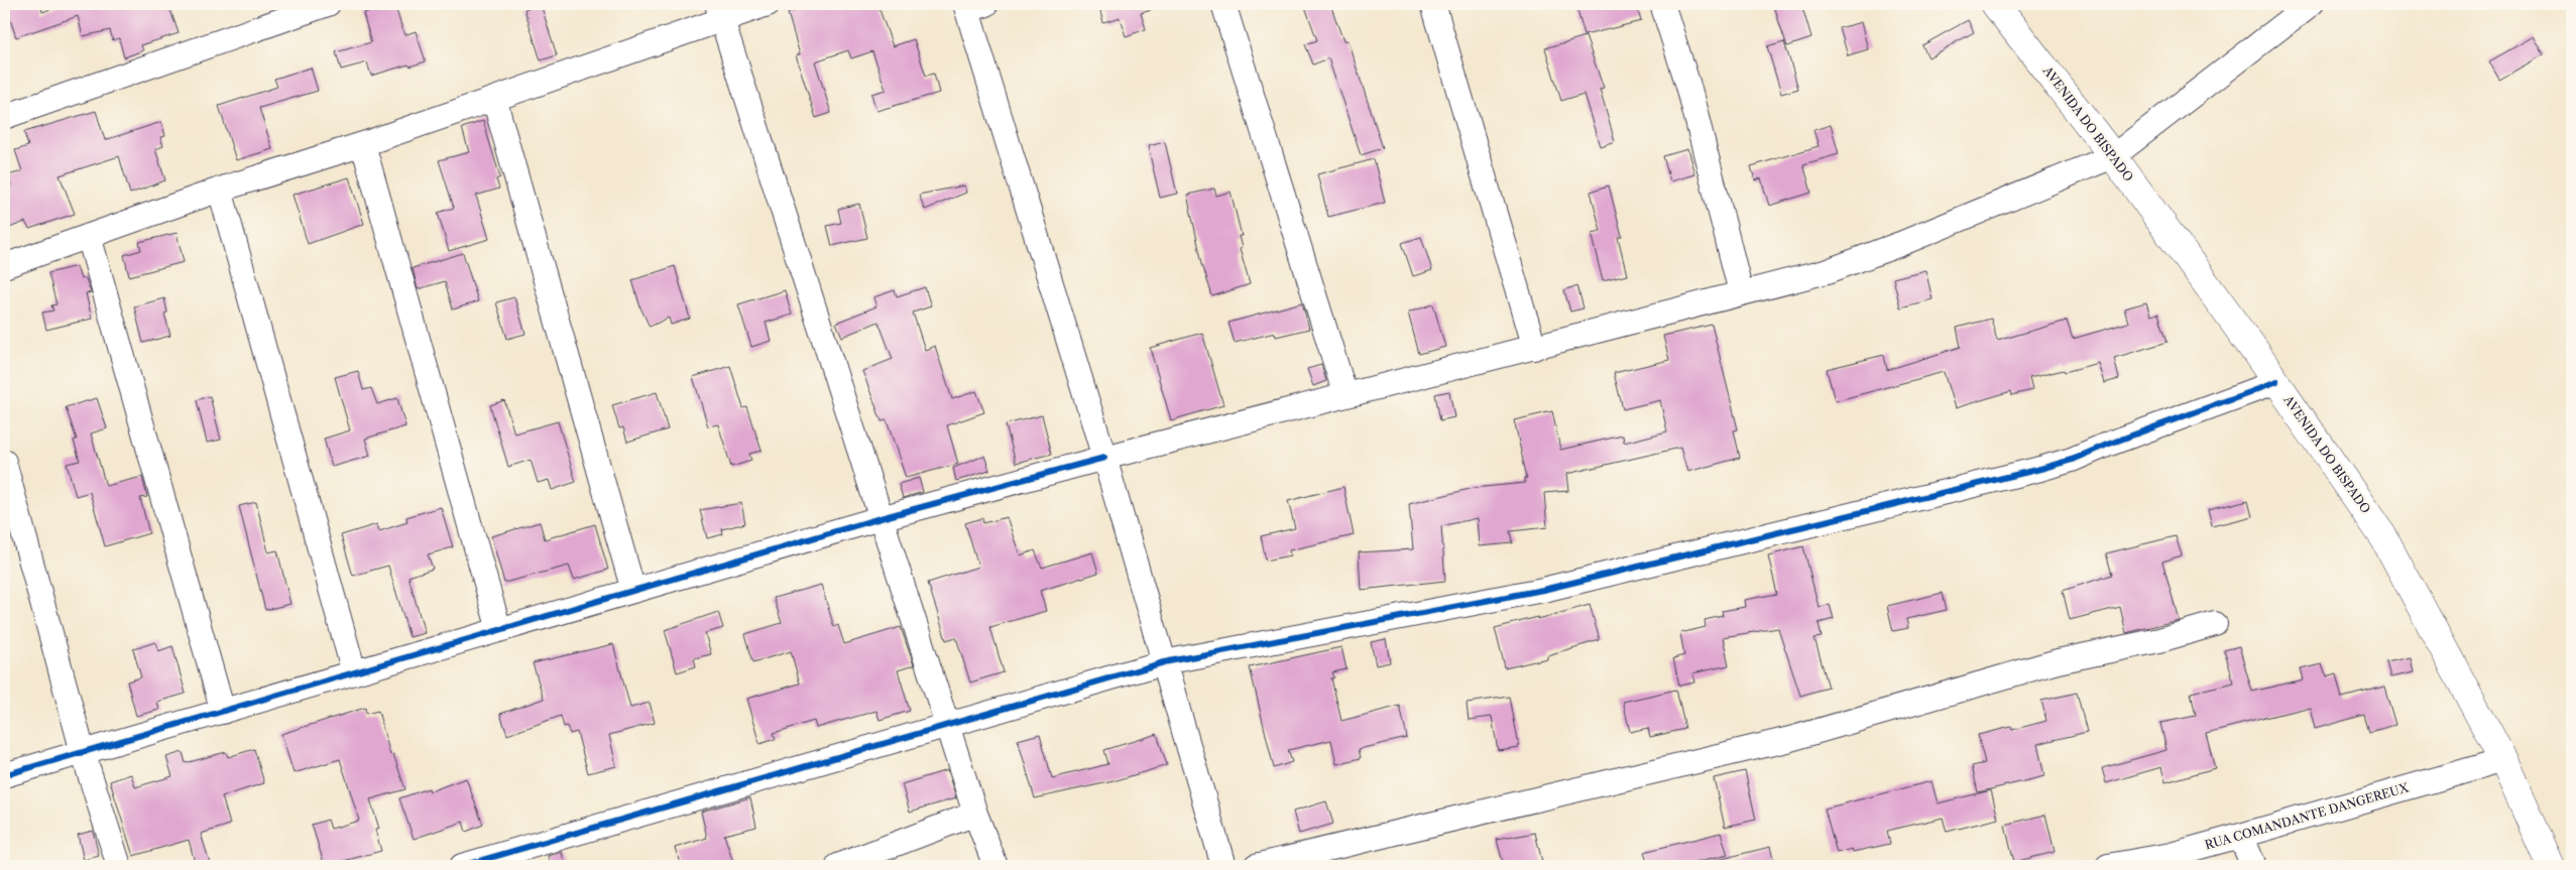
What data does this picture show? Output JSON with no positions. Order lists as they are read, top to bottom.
{
  "streets": {
    "main road": ["AVENIDA DO BISPADO"],
    "street": ["RUA COMANDANTE DANGEREUX"]
  },
  "crossings": [
    ["AVENIDA DO BISPADO", "RUA COMANDANTE DANGEREUX"]
  ]
}
